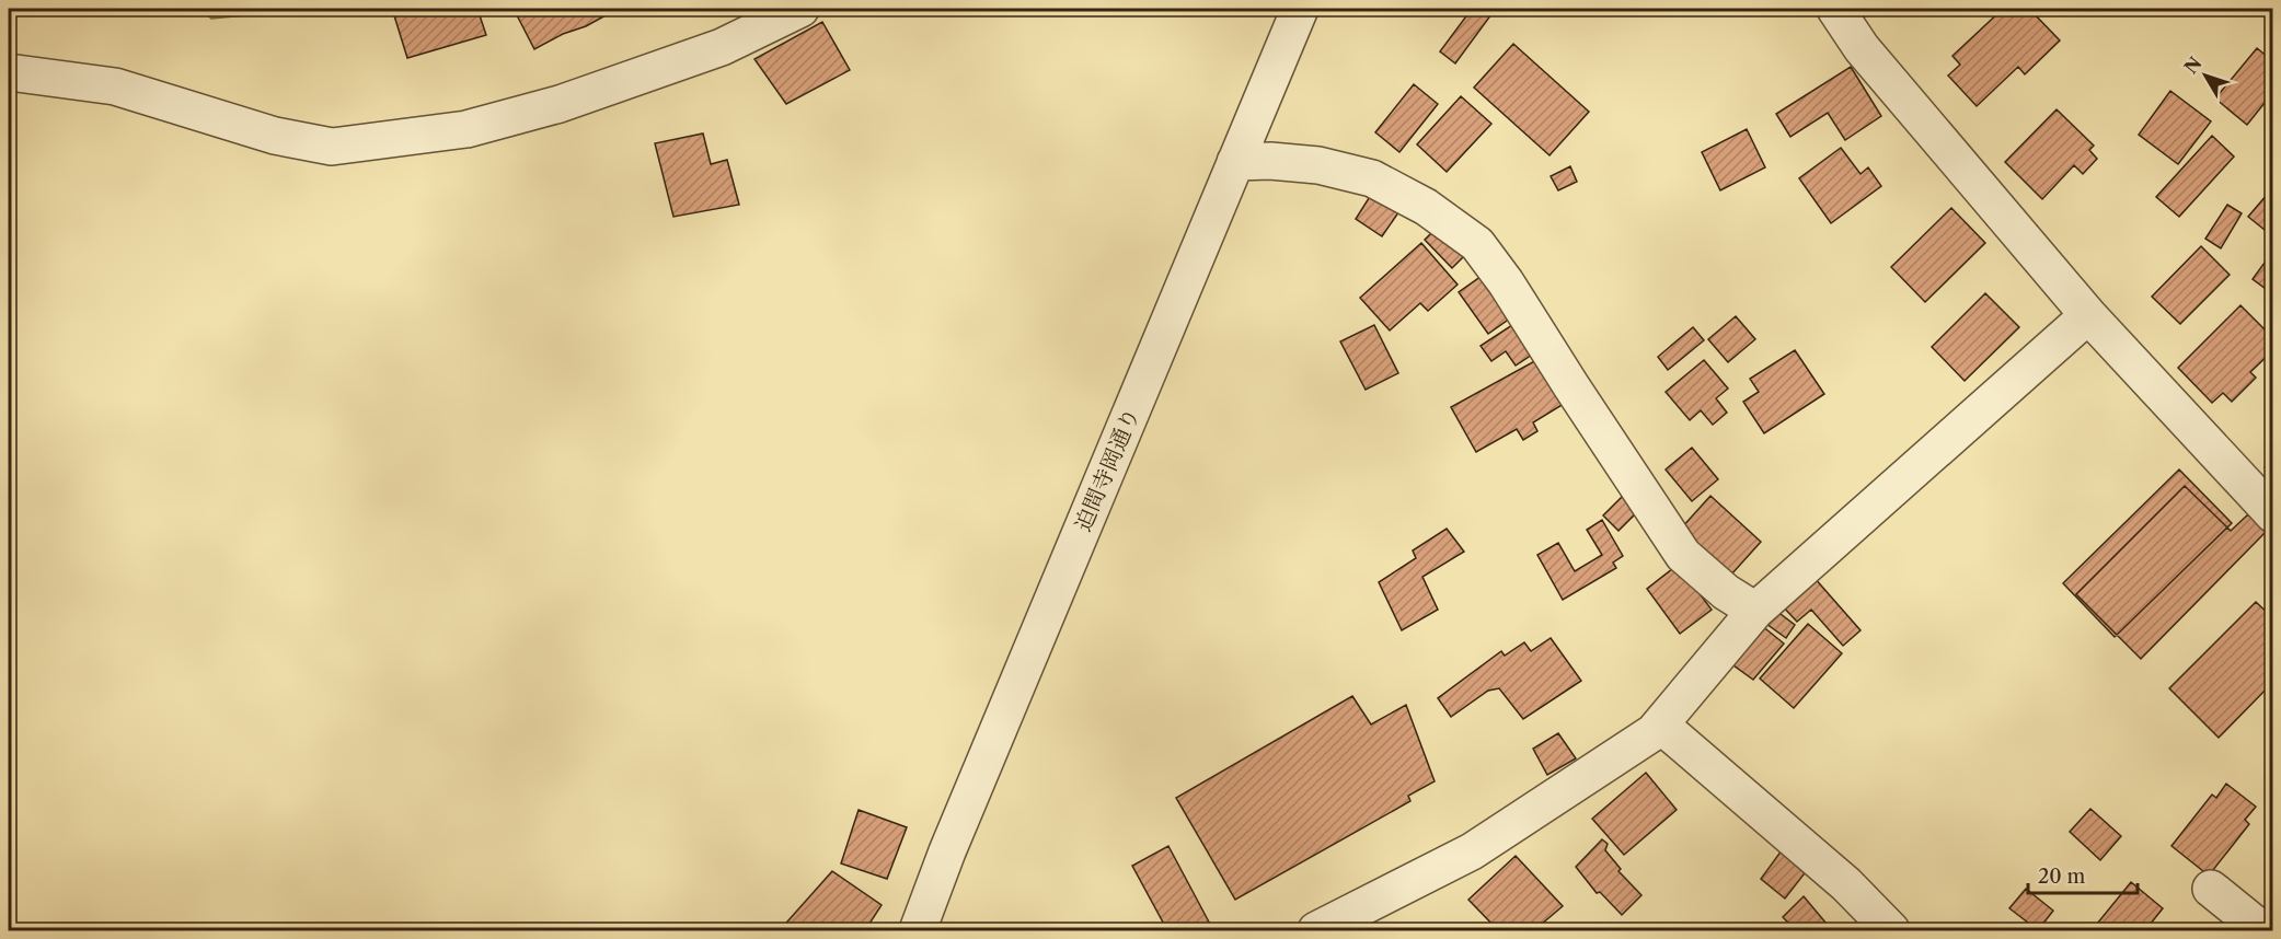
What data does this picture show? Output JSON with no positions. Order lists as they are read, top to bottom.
{
  "streets": {
    "street": ["迫間寺岡通り"]
  },
  "scale_bar": "20 m",
  "north": "top left"
}
